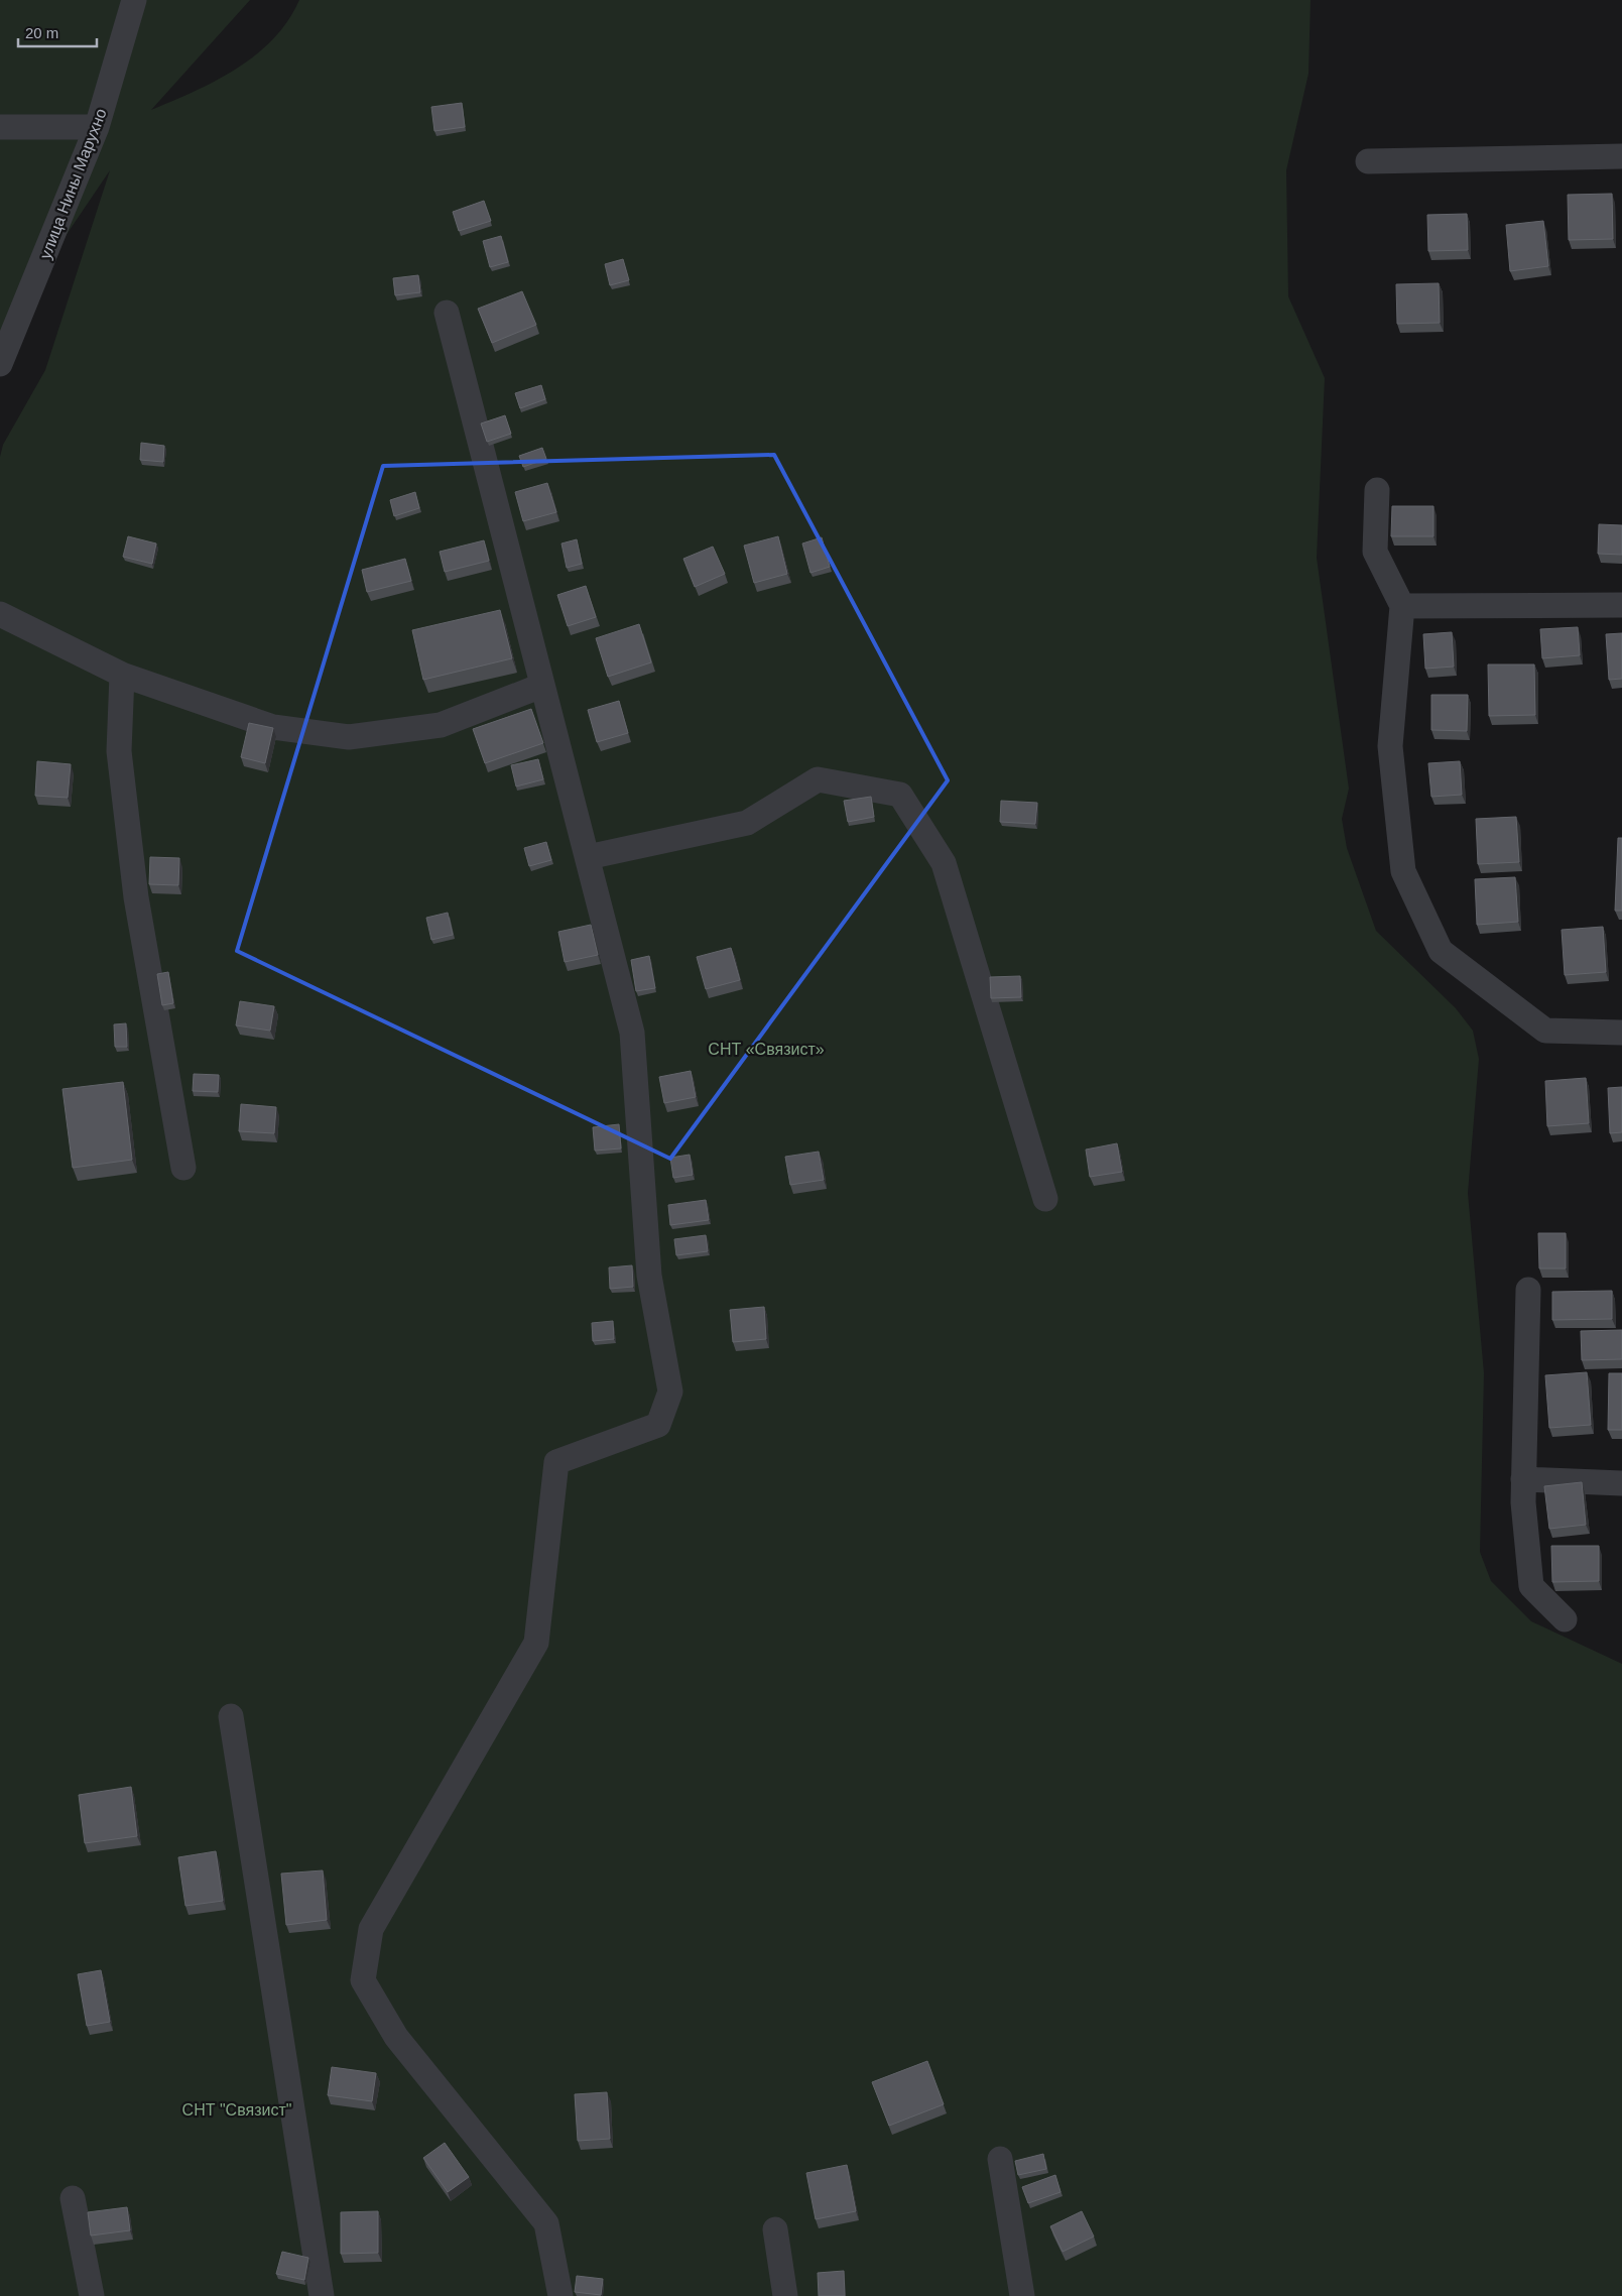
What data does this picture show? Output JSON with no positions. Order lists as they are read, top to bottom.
{
  "streets": {
    "street": ["улица Нины Марухно"]
  },
  "parks": ["СНТ «Связист»", "СНТ \"Связист\""],
  "scale_bar": "20 m"
}
